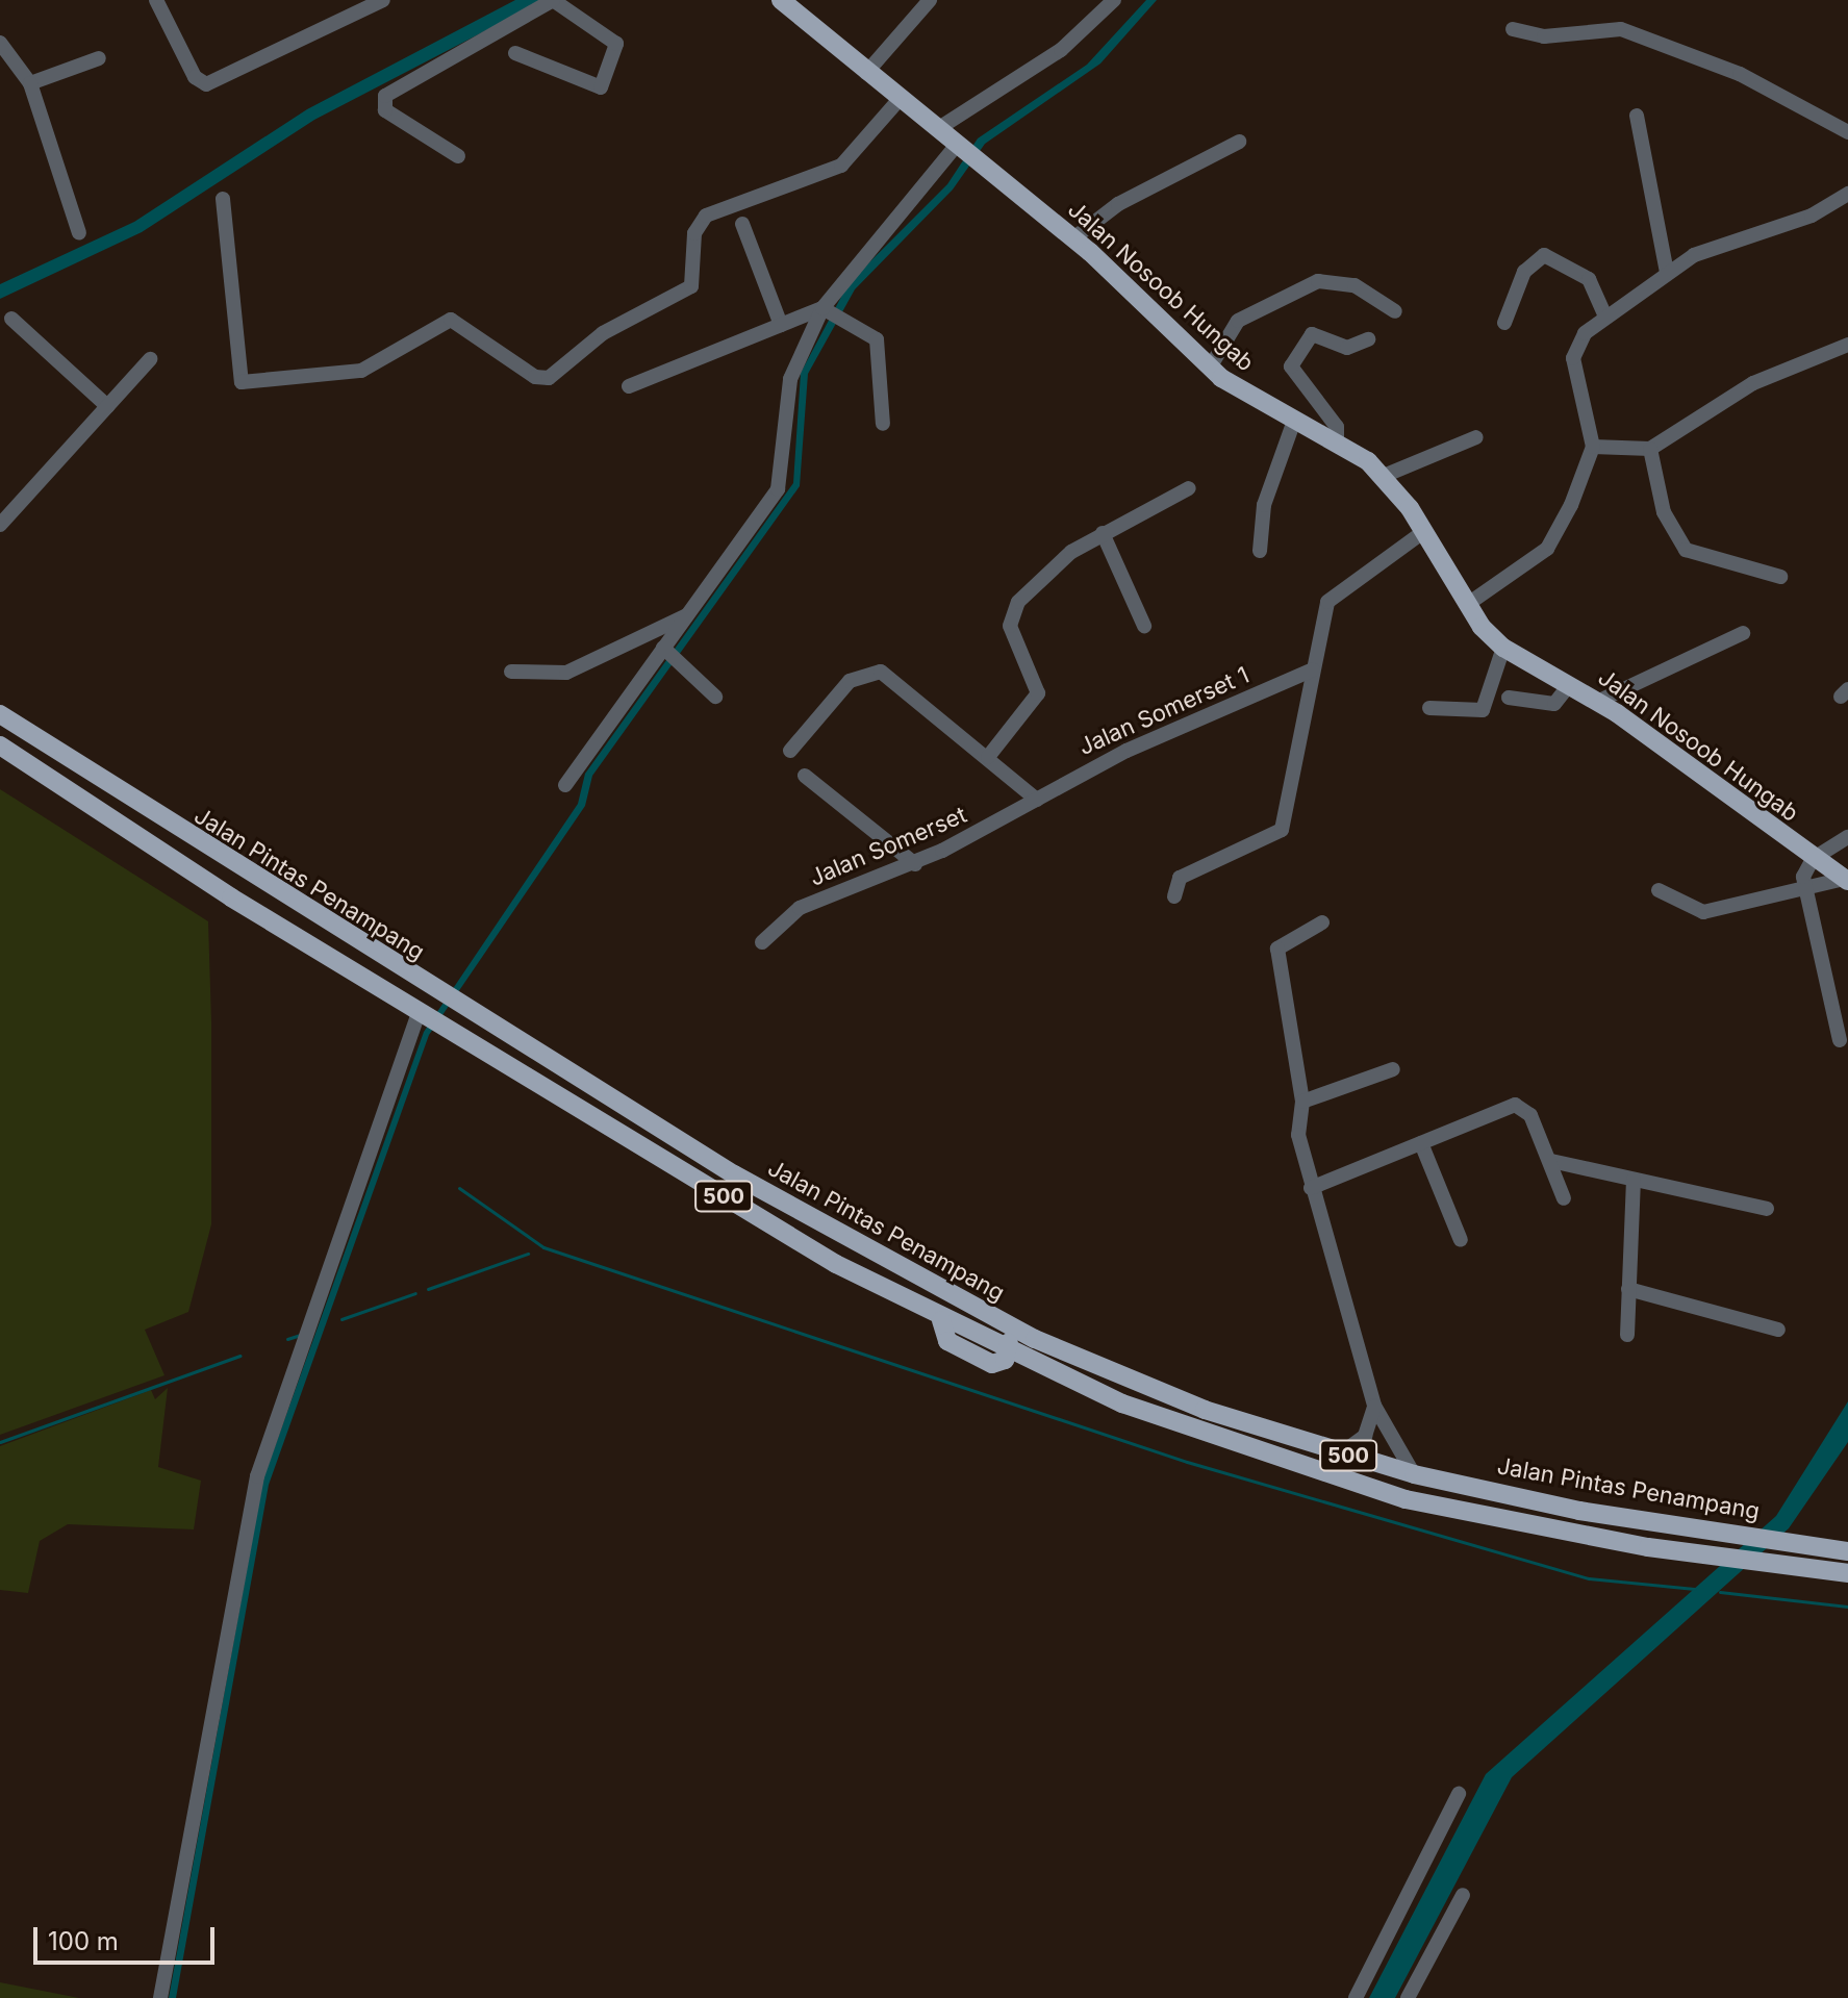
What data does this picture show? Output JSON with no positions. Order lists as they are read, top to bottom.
{
  "streets": {
    "main road": ["Jalan Nosoob Hungab", "Jalan Pintas Penampang", "500"],
    "street": ["Jalan Somerset 1", "Jalan Somerset"]
  },
  "crossings": [
    ["Jalan Somerset 1", "Jalan Somerset"]
  ],
  "scale_bar": "100 m"
}
